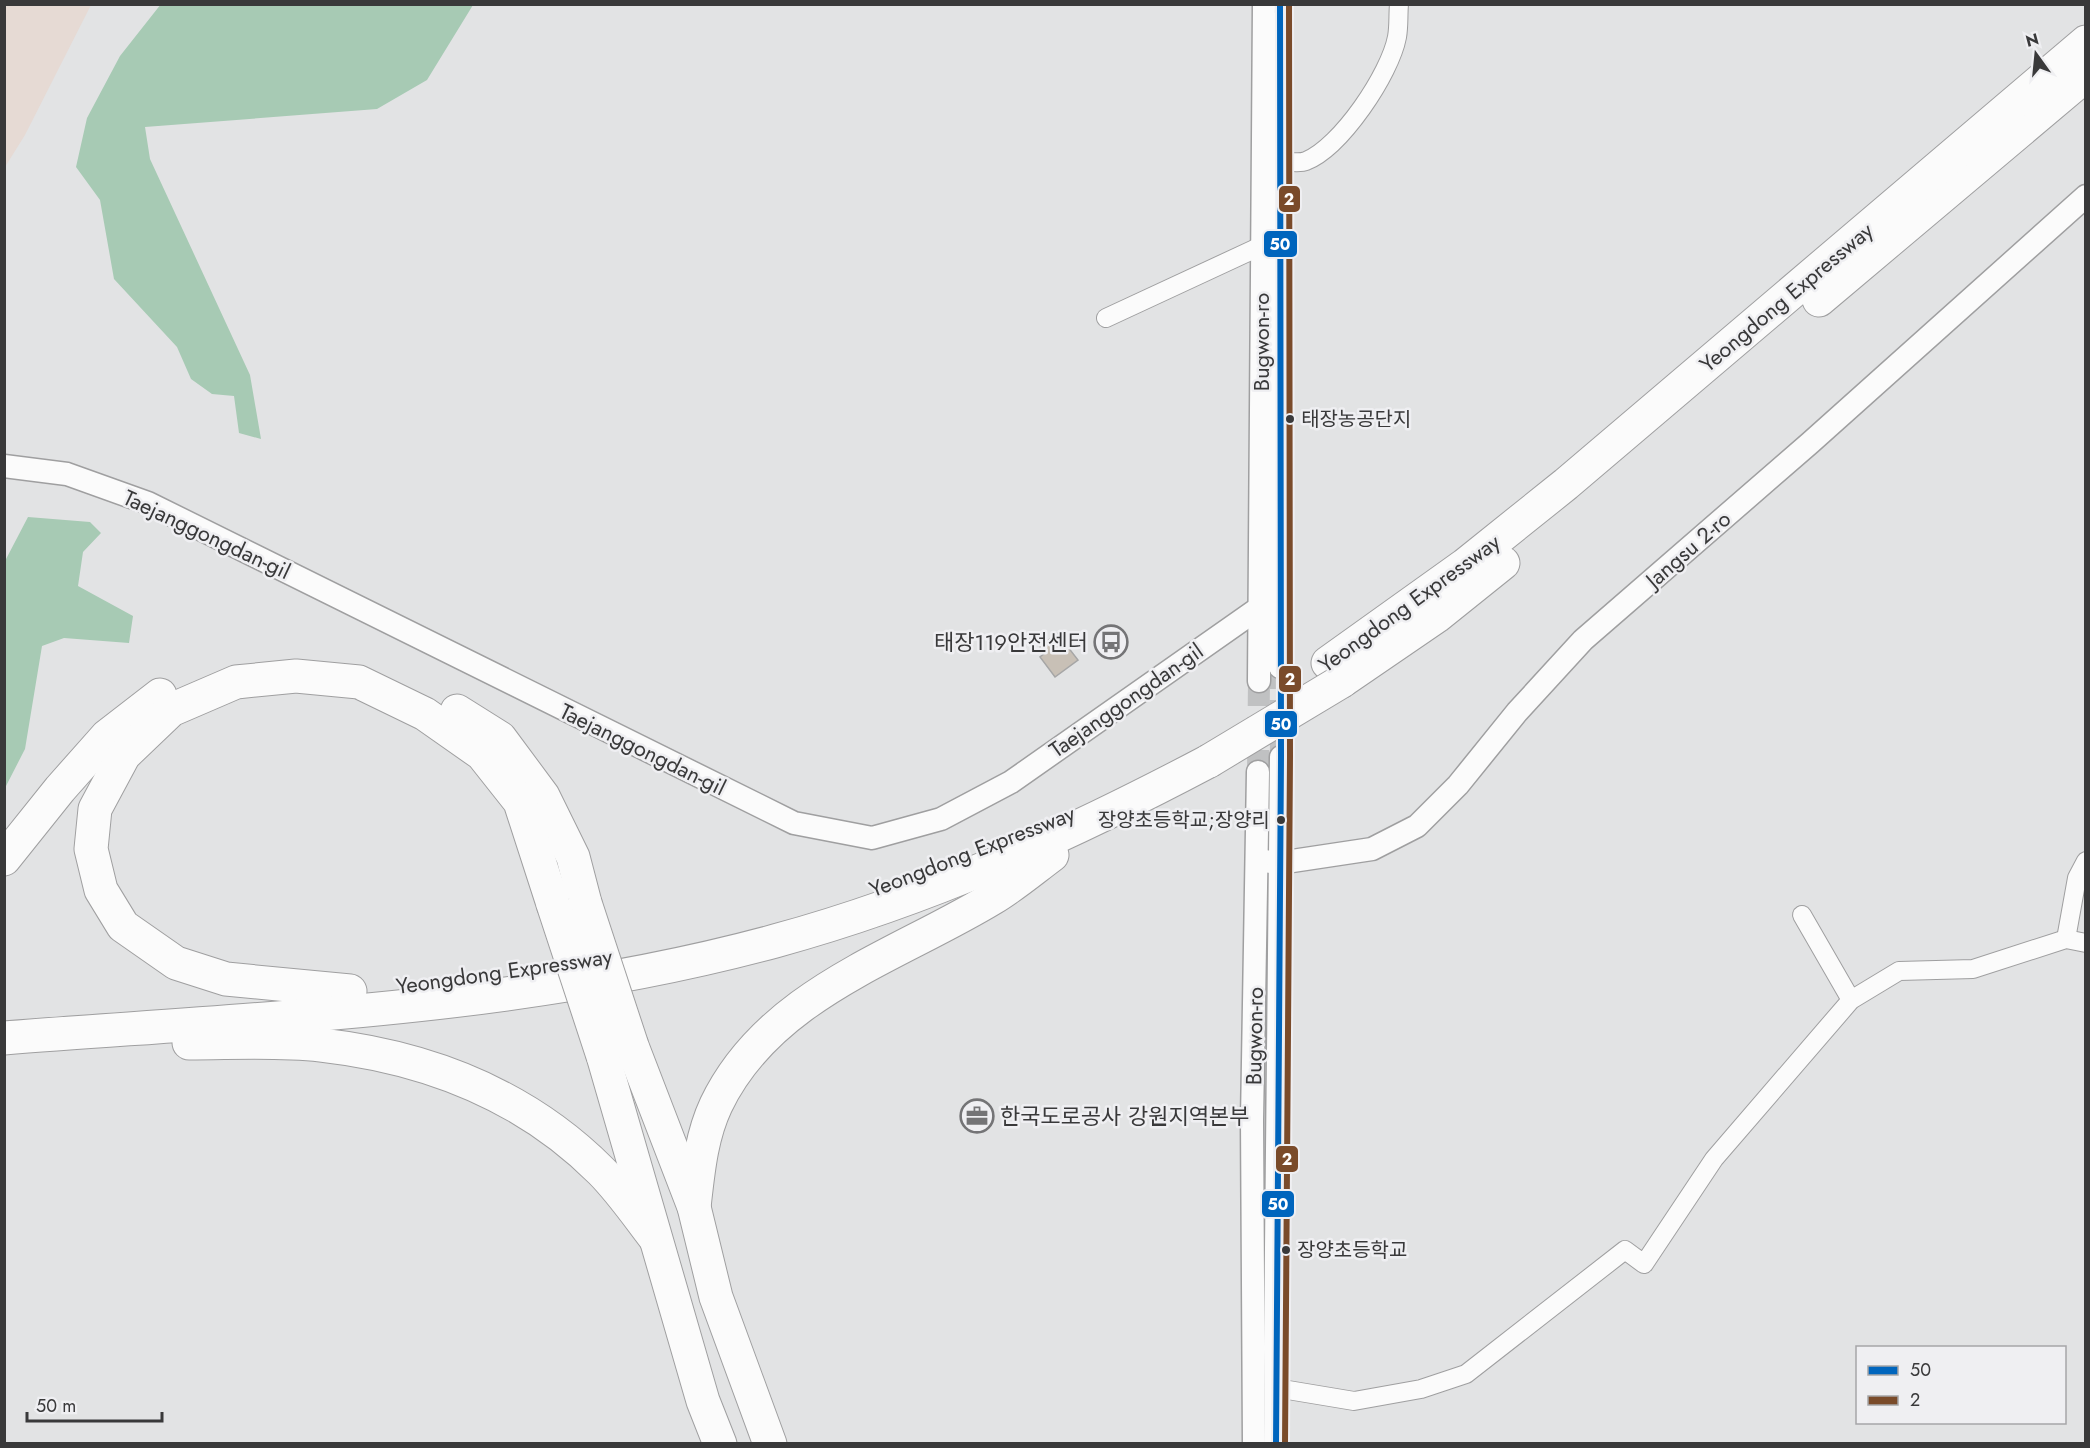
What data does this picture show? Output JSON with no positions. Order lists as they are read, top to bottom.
{
  "streets": {
    "highway": ["Yeongdong Expressway"],
    "street": ["Bugwon-ro", "Taejanggongdan-gil", "Jangsu 2-ro"]
  },
  "crossings": [
    ["Bugwon-ro", "Taejanggongdan-gil"],
    ["Bugwon-ro", "Jangsu 2-ro"]
  ],
  "places": {
    "other": ["태장농공단지", "장양초등학교;장양리", "장양초등학교"],
    "bus stop": ["태장119안전센터"],
    "office": ["한국도로공사 강원지역본부"]
  },
  "lines": ["transit line 50", "transit line 2"],
  "legend": ["50", "2"],
  "scale_bar": "50 m",
  "north": "top"
}
